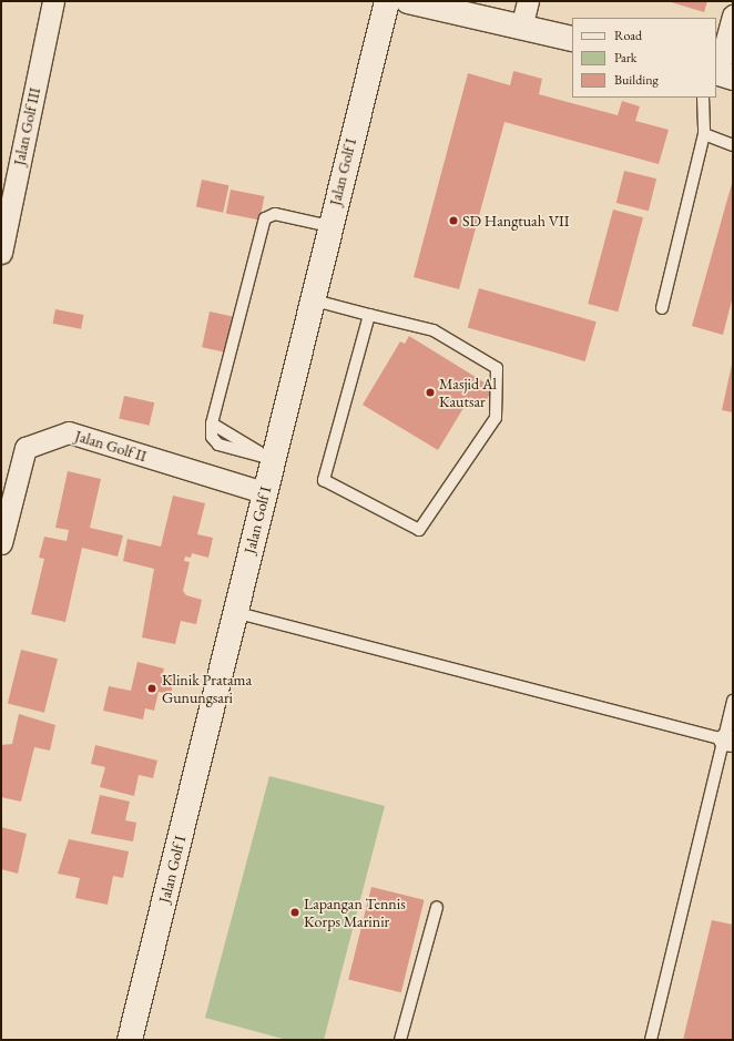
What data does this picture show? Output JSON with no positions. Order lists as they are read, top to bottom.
{
  "streets": {
    "main road": ["Jalan Golf I"],
    "street": ["Jalan Golf III", "Jalan Golf II"]
  },
  "crossings": [
    ["Jalan Golf I", "Jalan Golf II"]
  ],
  "places": [
    "SD Hangtuah VII",
    "Masjid Al Kautsar",
    "Klinik Pratama Gunungsari",
    "Lapangan Tennis Korps Marinir"
  ],
  "legend": ["Road", "Park", "Building"]
}
